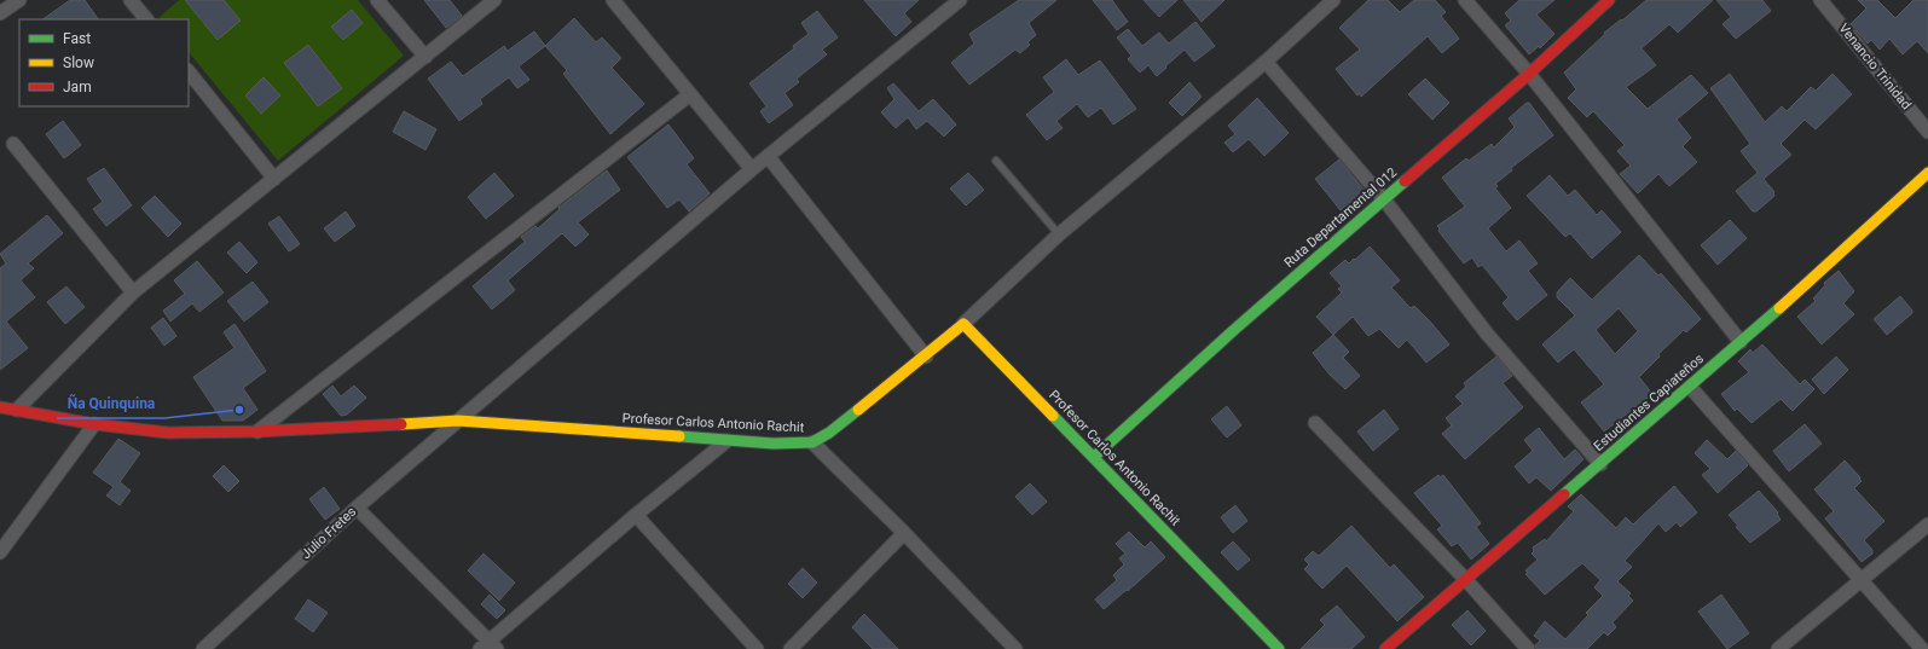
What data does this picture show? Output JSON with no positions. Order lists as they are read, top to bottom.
{
  "streets": {
    "main road": ["Ruta Departamental 012", "Estudiantes Capiateños", "Profesor Carlos Antonio Rachit"],
    "street": ["Venancio Trinidad", "Julio Fretes"]
  },
  "crossings": [
    ["Ruta Departamental 012", "Profesor Carlos Antonio Rachit"],
    ["Profesor Carlos Antonio Rachit", "Julio Fretes"]
  ],
  "places": ["Ña Quinquina"],
  "legend": ["Fast", "Slow", "Jam"]
}
